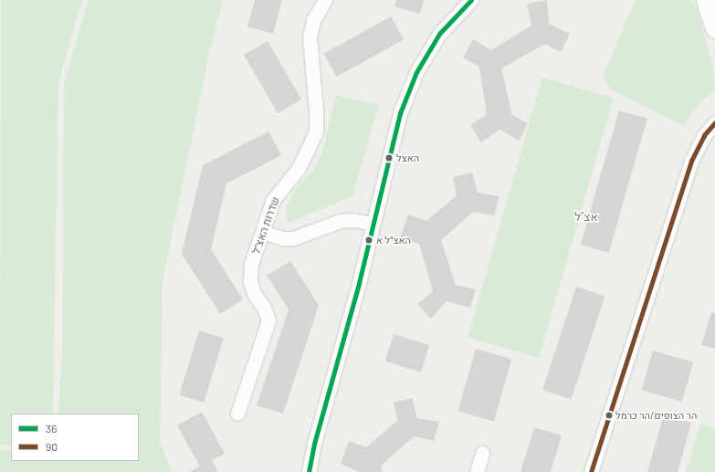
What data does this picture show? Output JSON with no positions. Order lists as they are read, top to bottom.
{
  "streets": {
    "street": ["שדרות האצ\"ל"]
  },
  "districts": ["אצ\"ל"],
  "places": ["האצל", "האצ״ל א", "הר הצופים/הר כרמל"],
  "lines": ["transit line 36", "transit line 90"],
  "legend": ["36", "90"]
}
